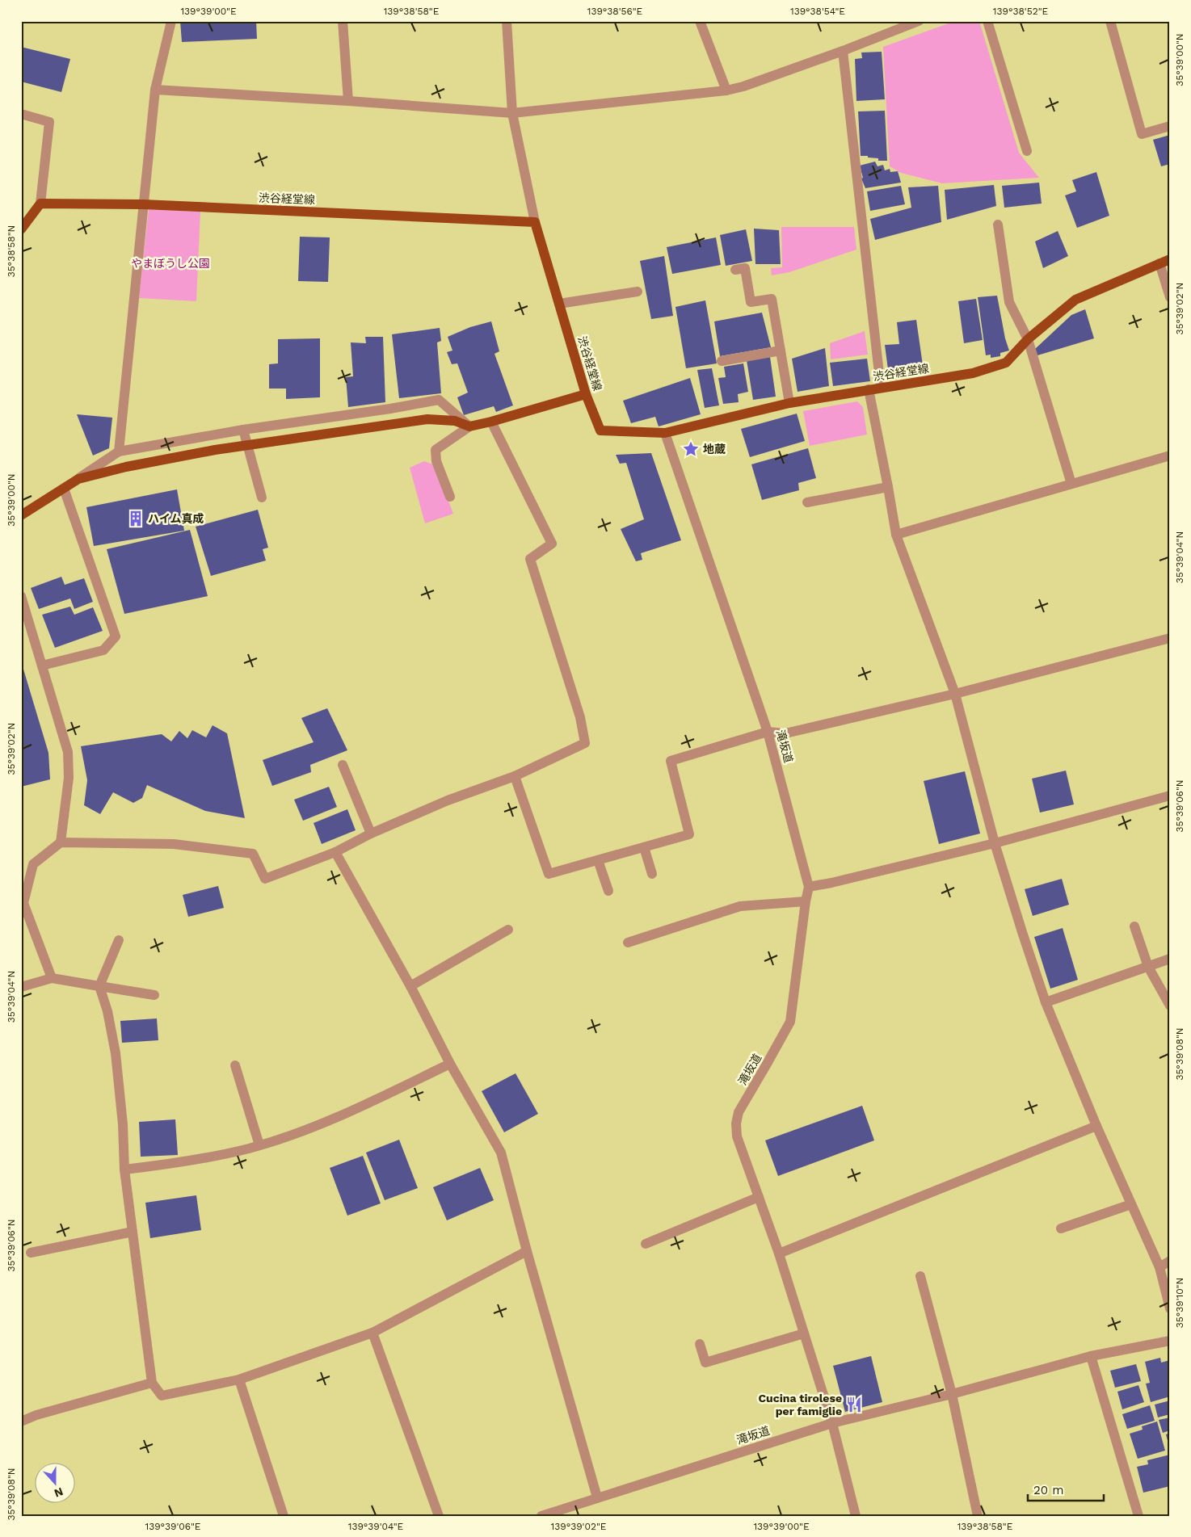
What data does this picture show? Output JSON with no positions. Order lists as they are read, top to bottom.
{
  "streets": {
    "main road": ["渋谷経堂線"],
    "street": ["滝坂道"]
  },
  "crossings": [
    ["渋谷経堂線", "滝坂道"]
  ],
  "parks": ["やまぼうし公園"],
  "places": {
    "place": ["地蔵"],
    "building": ["ハイム真成"],
    "restaurant": ["Cucina tirolese per famiglie"]
  },
  "scale_bar": "20 m",
  "north": "bottom",
  "coordinates": [
    "139°39'00\"E",
    "139°38'58\"E",
    "139°38'56\"E",
    "139°38'54\"E",
    "139°38'52\"E",
    "35°39'00\"N",
    "35°38'58\"N",
    "35°39'02\"N",
    "35°39'04\"N",
    "35°39'06\"N",
    "35°39'08\"N",
    "35°39'10\"N",
    "139°39'06\"E",
    "139°39'04\"E",
    "139°39'02\"E"
  ]
}
